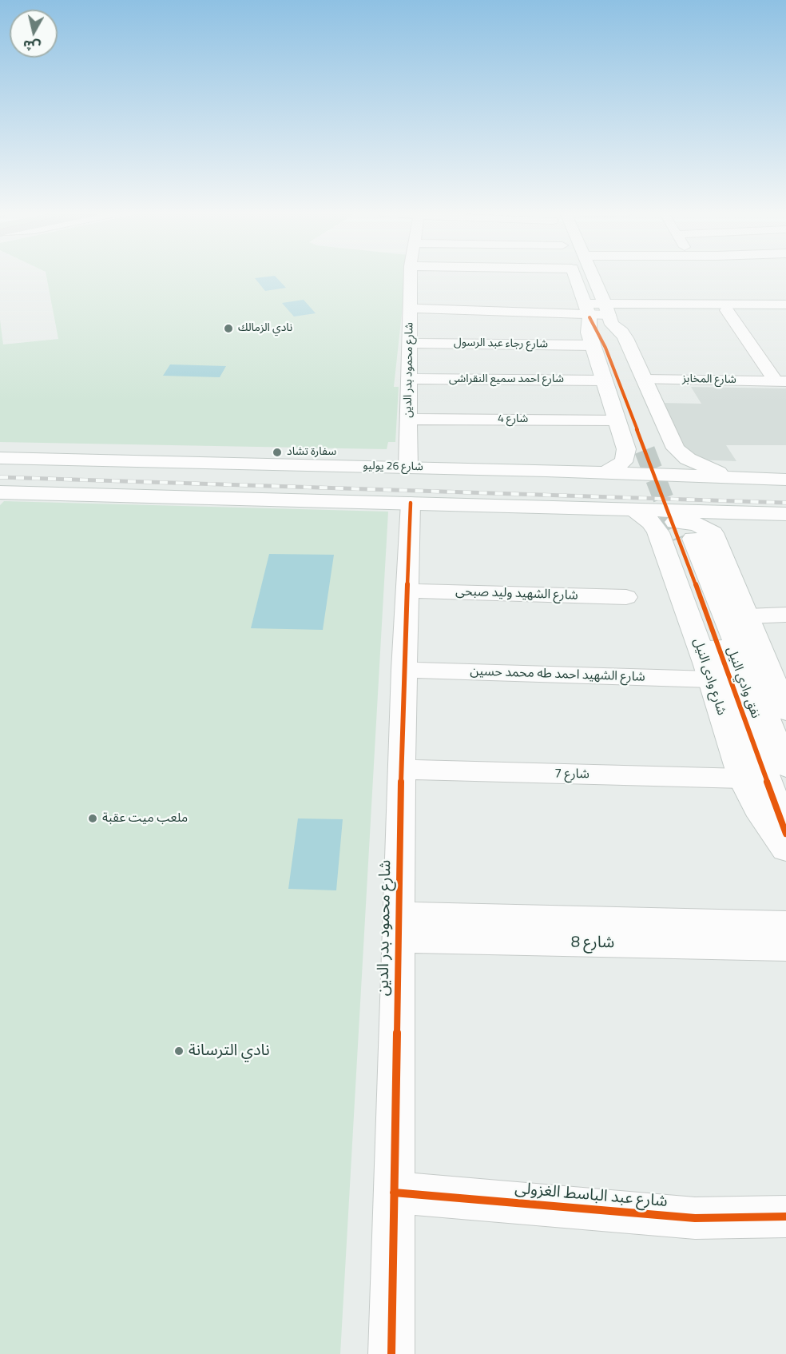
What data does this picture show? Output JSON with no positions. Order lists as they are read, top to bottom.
{
  "streets": {
    "street": [
      "شارع رجاء عبد الرسول",
      "شارع محمود بدر الدين",
      "شارع احمد سميع النقراشى",
      "شارع المخابز",
      "شارع 4",
      "شارع 26 يوليو",
      "شارع الشهيد وليد صبحى",
      "شارع الشهيد احمد طه محمد حسين",
      "شارع وادى النيل",
      "نفق وادي النيل",
      "شارع 7",
      "شارع 8",
      "شارع عبد الباسط الغزولى"
    ]
  },
  "crossings": [
    ["شارع رجاء عبد الرسول", "شارع محمود بدر الدين"],
    ["شارع محمود بدر الدين", "شارع احمد سميع النقراشى"],
    ["شارع محمود بدر الدين", "شارع 4"],
    ["شارع محمود بدر الدين", "شارع 26 يوليو"],
    ["شارع محمود بدر الدين", "شارع الشهيد وليد صبحى"],
    ["شارع محمود بدر الدين", "شارع الشهيد احمد طه محمد حسين"],
    ["شارع محمود بدر الدين", "شارع 7"],
    ["شارع محمود بدر الدين", "شارع 8"],
    ["شارع محمود بدر الدين", "شارع عبد الباسط الغزولى"],
    ["شارع الشهيد احمد طه محمد حسين", "شارع وادى النيل"],
    ["شارع وادى النيل", "نفق وادي النيل"],
    ["شارع وادى النيل", "شارع 7"]
  ],
  "places": [
    "نادي الزمالك",
    "سفارة تشاد",
    "ملعب ميت عقبة",
    "نادي الترسانة"
  ],
  "north": "bottom"
}
